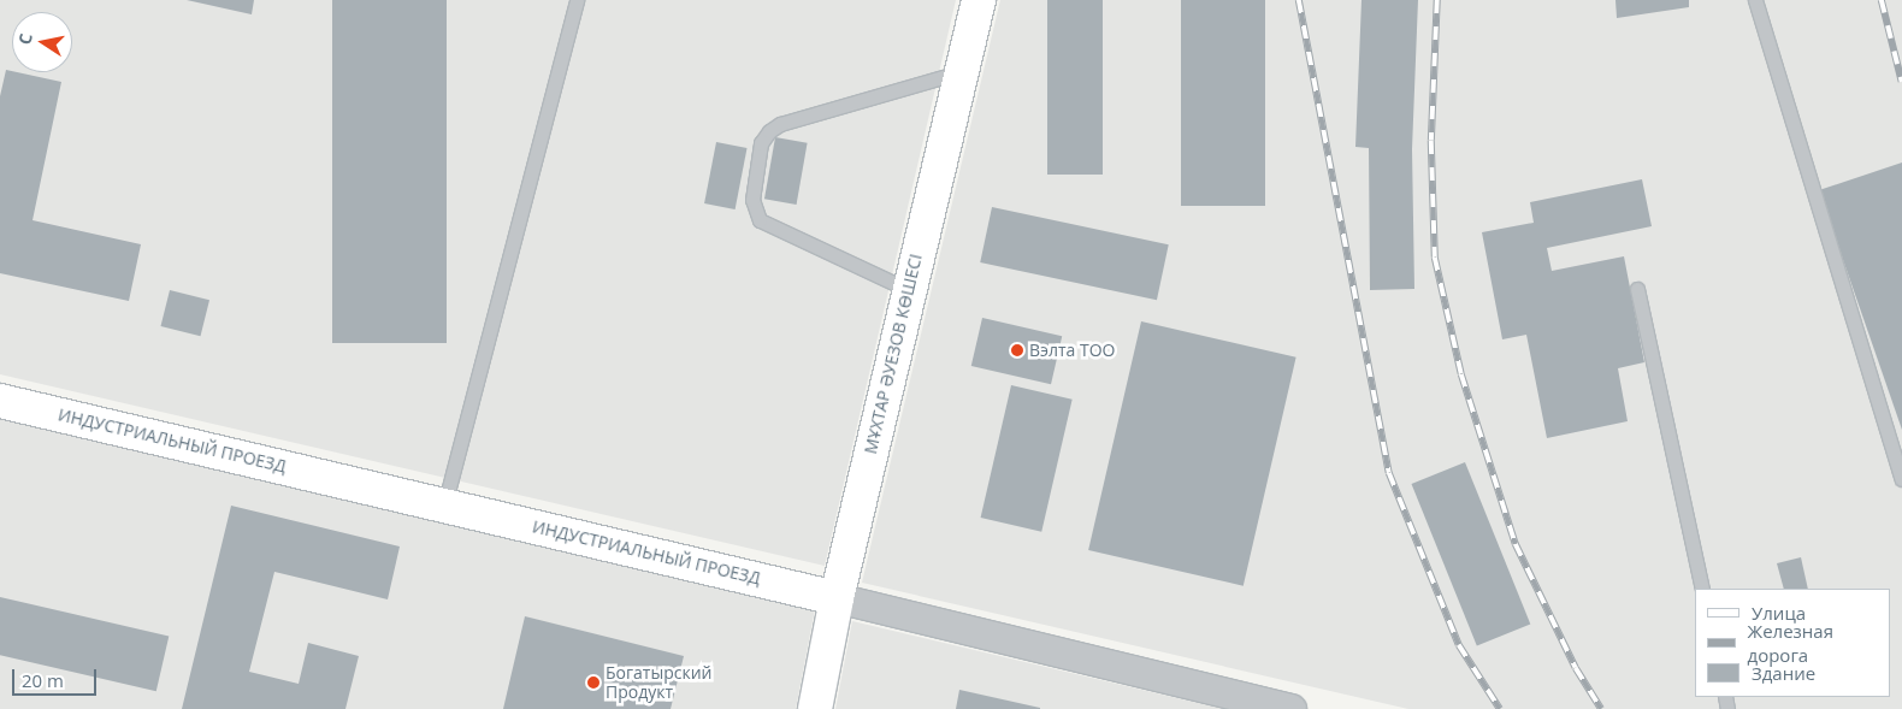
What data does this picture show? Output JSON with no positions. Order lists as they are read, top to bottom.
{
  "streets": {
    "street": ["МҰХТАР ӘУЕЗОВ КӨШЕСІ", "ИНДУСТРИАЛЬНЫЙ ПРОЕЗД"]
  },
  "crossings": [
    ["МҰХТАР ӘУЕЗОВ КӨШЕСІ", "ИНДУСТРИАЛЬНЫЙ ПРОЕЗД"]
  ],
  "places": ["Вэлта ТОО", "Богатырский Продукт"],
  "legend": ["Улица", "Железная дорога", "Здание"],
  "scale_bar": "20 m",
  "north": "left"
}
